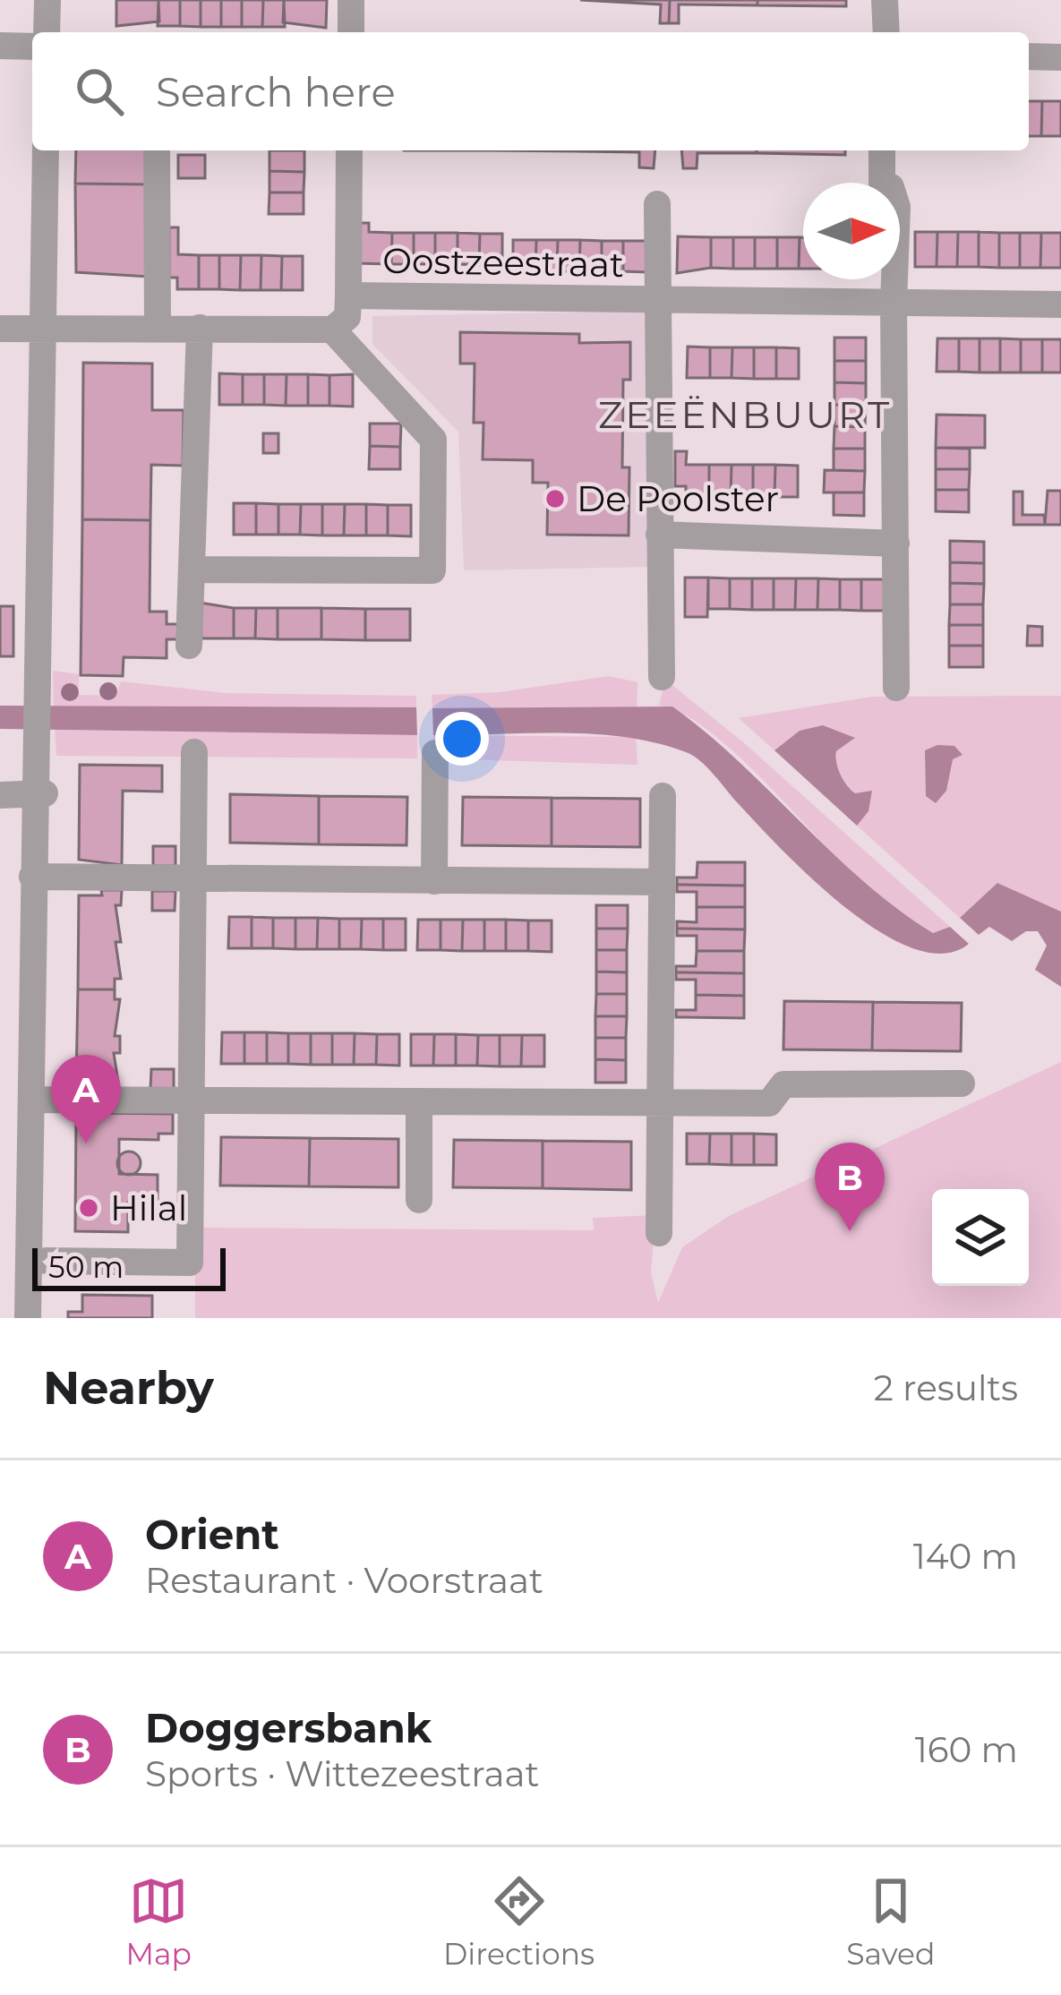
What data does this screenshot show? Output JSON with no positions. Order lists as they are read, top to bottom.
{
  "streets": {
    "street": ["Oostzeestraat"]
  },
  "districts": ["ZEEËNBUURT"],
  "places": ["De Poolster", "Hilal"],
  "scale_bar": "50 m",
  "north": "right",
  "page": {
    "search": "Search here",
    "pins": ["A", "B"],
    "scale": "50 m",
    "heading": ["Nearby", "2 results"],
    "list": [
      {
        "mark": "A",
        "name": "Orient",
        "note": "Restaurant · Voorstraat",
        "value": "140 m"
      },
      {
        "mark": "B",
        "name": "Doggersbank",
        "note": "Sports · Wittezeestraat",
        "value": "160 m"
      }
    ],
    "nav": ["Map", "Directions", "Saved"]
  }
}
